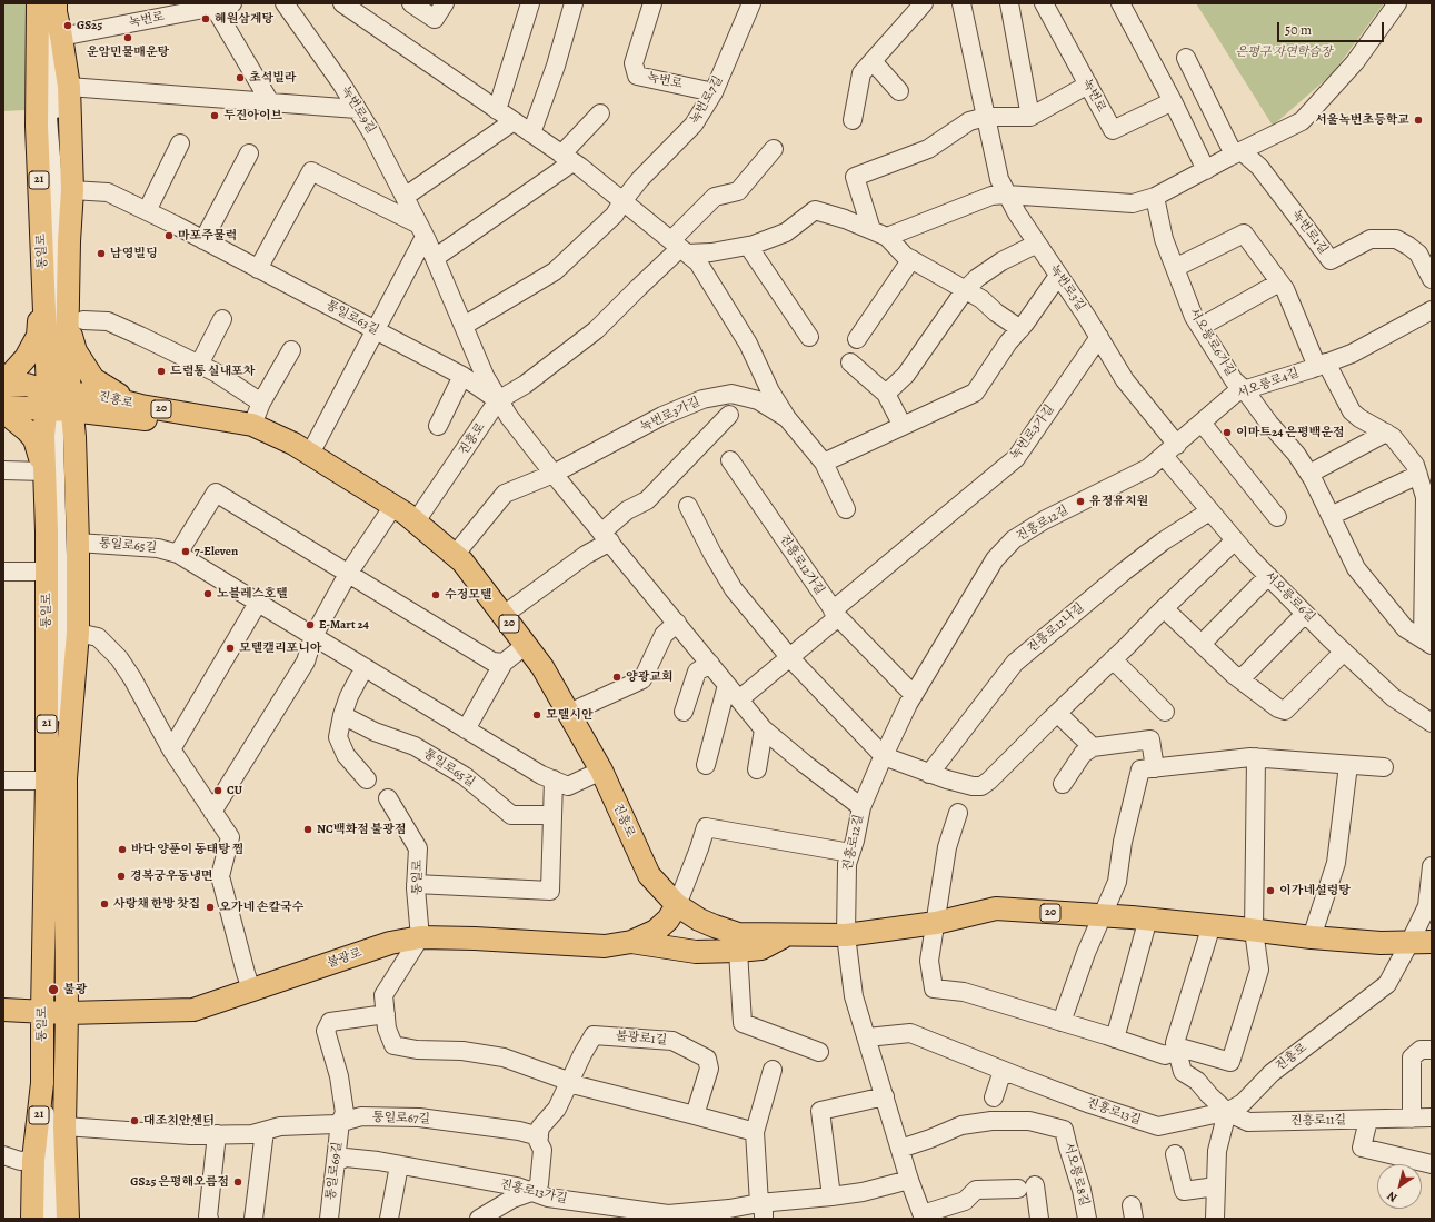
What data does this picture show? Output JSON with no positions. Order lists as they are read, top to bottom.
{
  "streets": {
    "main road": [
      "21",
      "통일로",
      "진흥로",
      "20",
      "불광로"
    ],
    "street": [
      "녹번로",
      "녹번로7길",
      "녹번로9길",
      "녹번로1길",
      "녹번로3길",
      "통일로63길",
      "서오릉로6가길",
      "서오릉로4길",
      "녹번로3가길",
      "진흥로12길",
      "통일로65길",
      "진흥로12가길",
      "서오릉로6길",
      "진흥로12나길",
      "불광로1길",
      "진흥로13길",
      "통일로67길",
      "진흥로11길",
      "통일로69길",
      "서오릉로8길",
      "진흥로13가길"
    ]
  },
  "crossings": [
    ["녹번로", "녹번로7길"],
    ["녹번로", "통일로"],
    ["녹번로7길", "녹번로9길"],
    ["녹번로9길", "통일로63길"],
    ["녹번로9길", "진흥로"],
    ["통일로", "통일로63길"],
    ["통일로", "진흥로"],
    ["통일로", "통일로65길"],
    ["통일로", "불광로"],
    ["통일로", "통일로67길"],
    ["녹번로3길", "서오릉로4길"],
    ["녹번로3길", "녹번로3가길"],
    ["통일로63길", "진흥로"],
    ["서오릉로6가길", "서오릉로4길"],
    ["서오릉로4길", "진흥로12길"],
    ["서오릉로4길", "서오릉로6길"],
    ["진흥로", "녹번로3가길"],
    ["진흥로", "진흥로12길"],
    ["진흥로", "통일로65길"],
    ["진흥로", "불광로"],
    ["진흥로", "진흥로13길"],
    ["진흥로", "진흥로11길"],
    ["녹번로3가길", "진흥로12가길"],
    ["진흥로12길", "서오릉로6길"],
    ["서오릉로6길", "진흥로12나길"],
    ["불광로1길", "통일로67길"],
    ["진흥로13길", "진흥로11길"],
    ["통일로67길", "통일로69길"],
    ["통일로69길", "진흥로13가길"]
  ],
  "parks": ["은평구 자연학습장"],
  "places": [
    "혜원삼계탕",
    "GS25",
    "운암민물매운탕",
    "초석빌라",
    "두진아이브",
    "서울녹번초등학교",
    "마포주물럭",
    "남영빌딩",
    "드럼통 실내포차",
    "이마트24 은평백운점",
    "유정유치원",
    "7-Eleven",
    "노블레스호텔",
    "수정모텔",
    "E-Mart 24",
    "모텔캘리포니아",
    "양광교회",
    "모텔시안",
    "CU",
    "NC백화점 불광점",
    "바다 양푼이 동태탕 찜",
    "경복궁우동냉면",
    "이가네설렁탕",
    "사랑채 한방 찻집",
    "오가네 손칼국수",
    "불광",
    "대조치안센터",
    "GS25 은평해오름점"
  ],
  "scale_bar": "50 m",
  "north": "bottom left"
}
